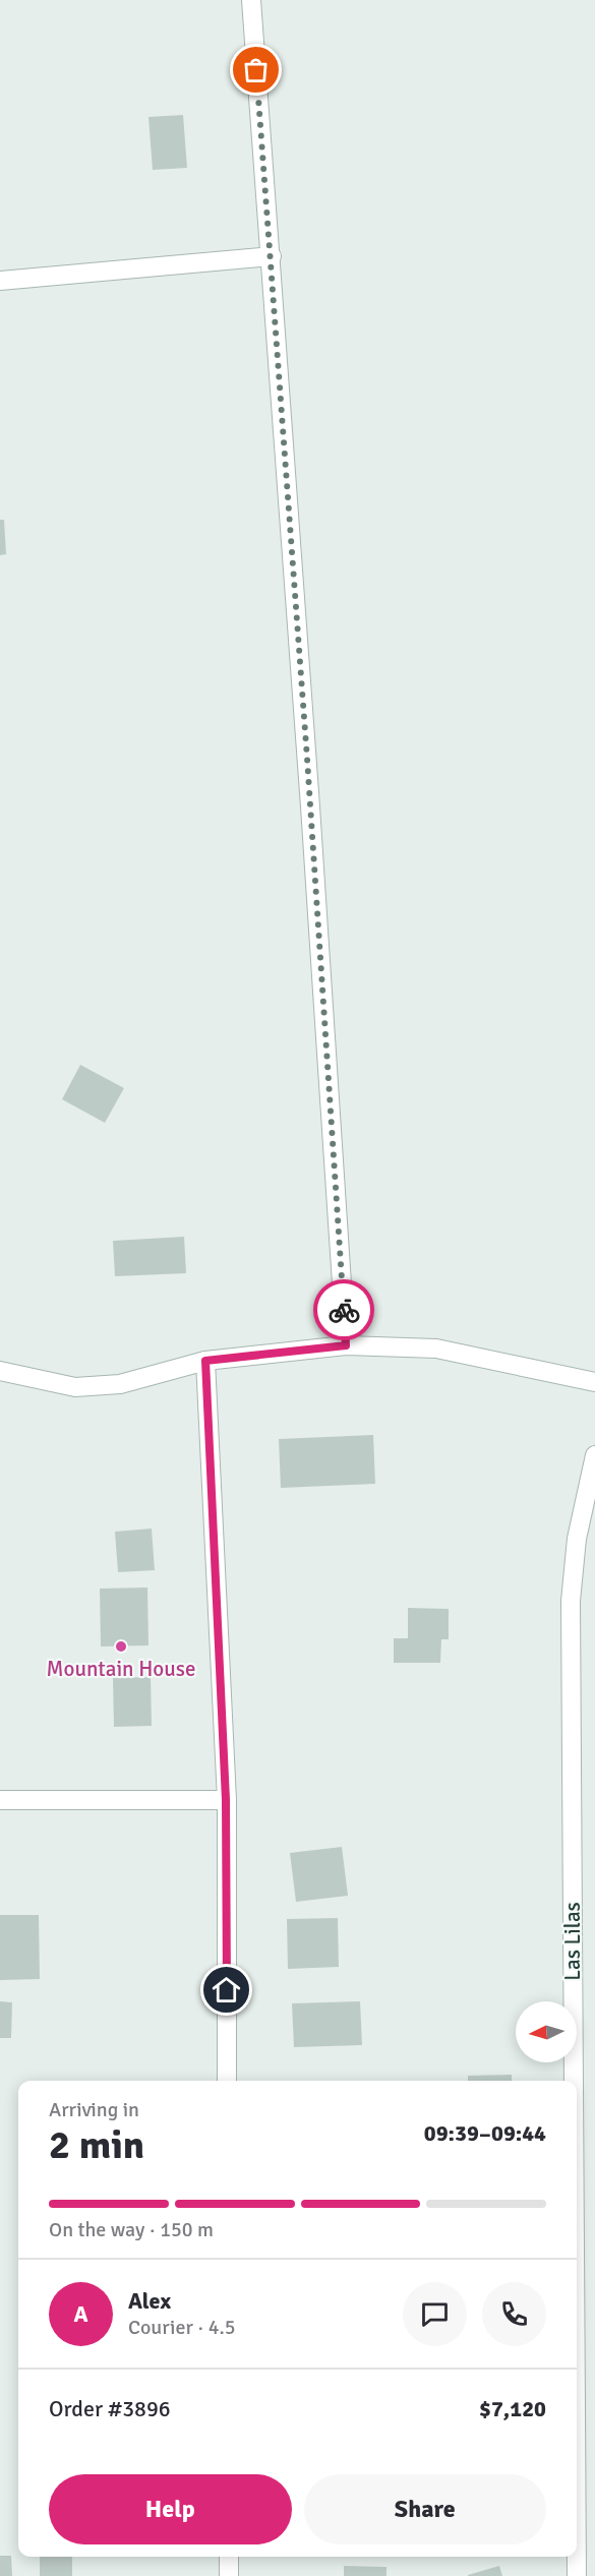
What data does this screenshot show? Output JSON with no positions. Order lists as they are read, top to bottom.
{
  "streets": {
    "street": ["Las Lilas"]
  },
  "places": ["Mountain House"],
  "north": "left",
  "page": {
    "heading": ["2 min", "Arriving in", "09:39–09:44"],
    "panel": [
      "Alex",
      "Courier · 4.5",
      "Order #3896",
      "$7,120"
    ],
    "bar": "On the way · 150 m",
    "round": "A",
    "buttons": ["Help", "Share"]
  }
}
